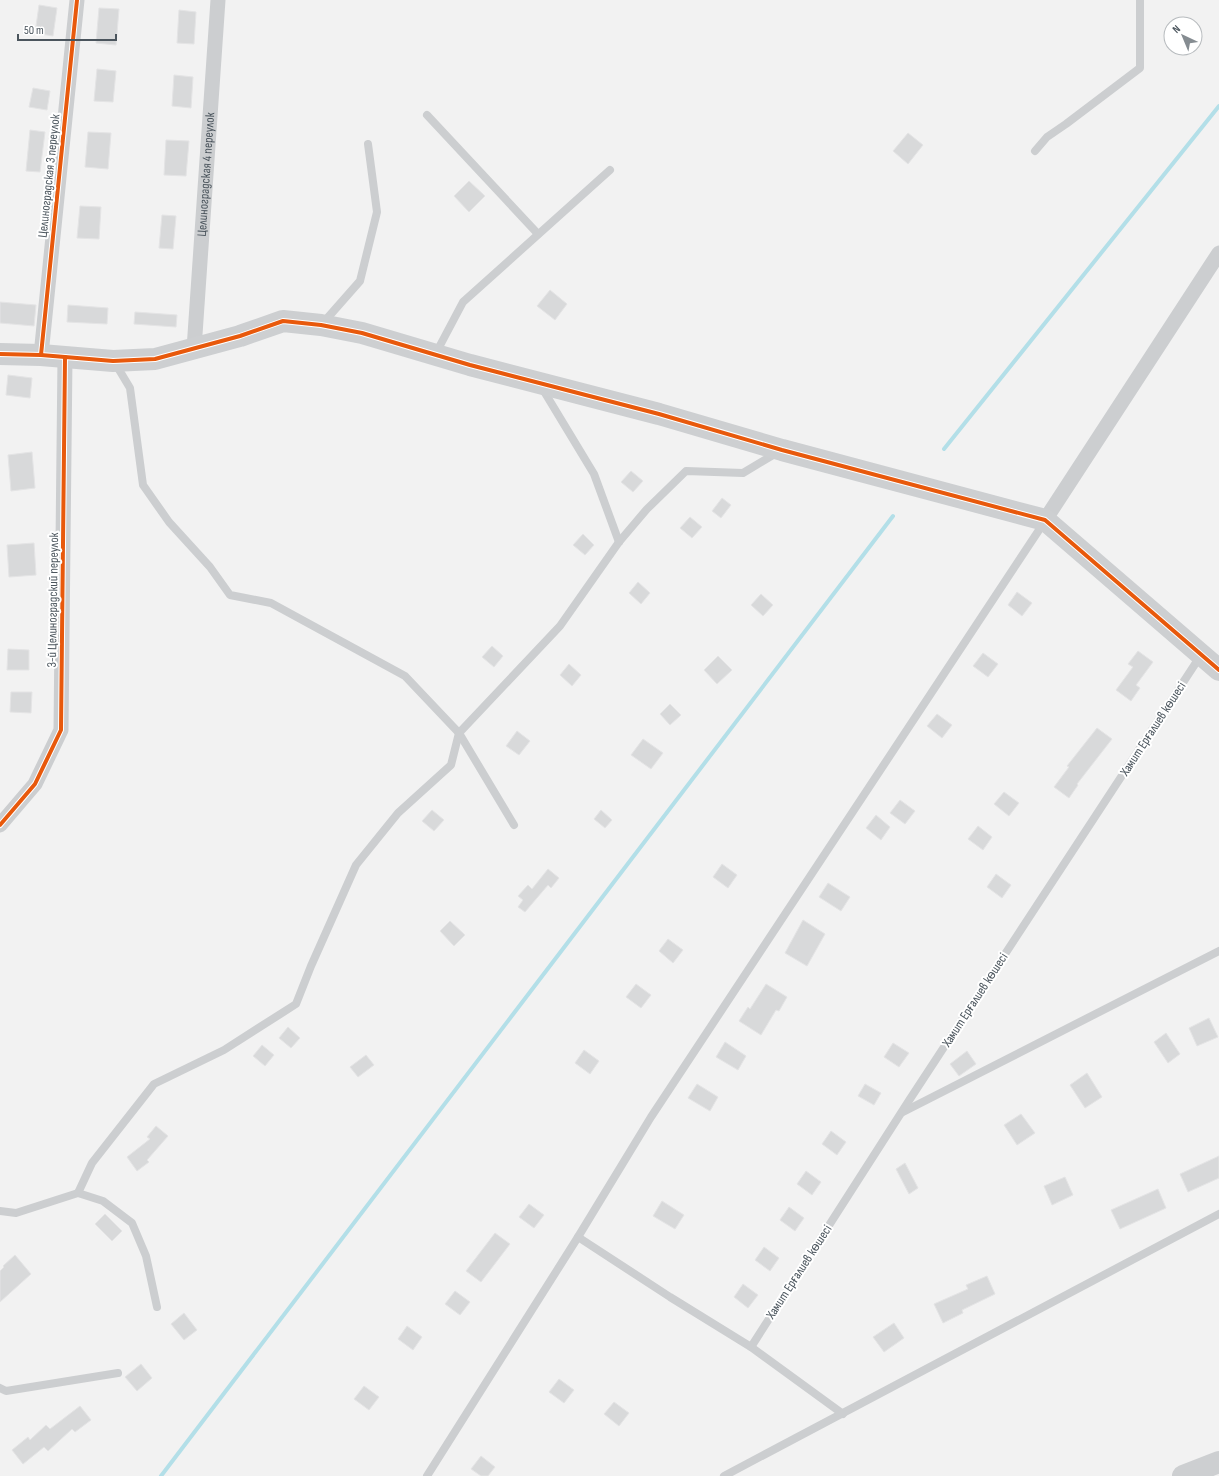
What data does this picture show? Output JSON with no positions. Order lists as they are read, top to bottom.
{
  "streets": {
    "street": ["Целиноградская 4 переулок", "Целиноградская 3 переулок", "3-й Целиноградский переулок"],
    "lane": ["Хамит Ерғалиев көшесі"]
  },
  "scale_bar": "50 m",
  "north": "top left"
}
